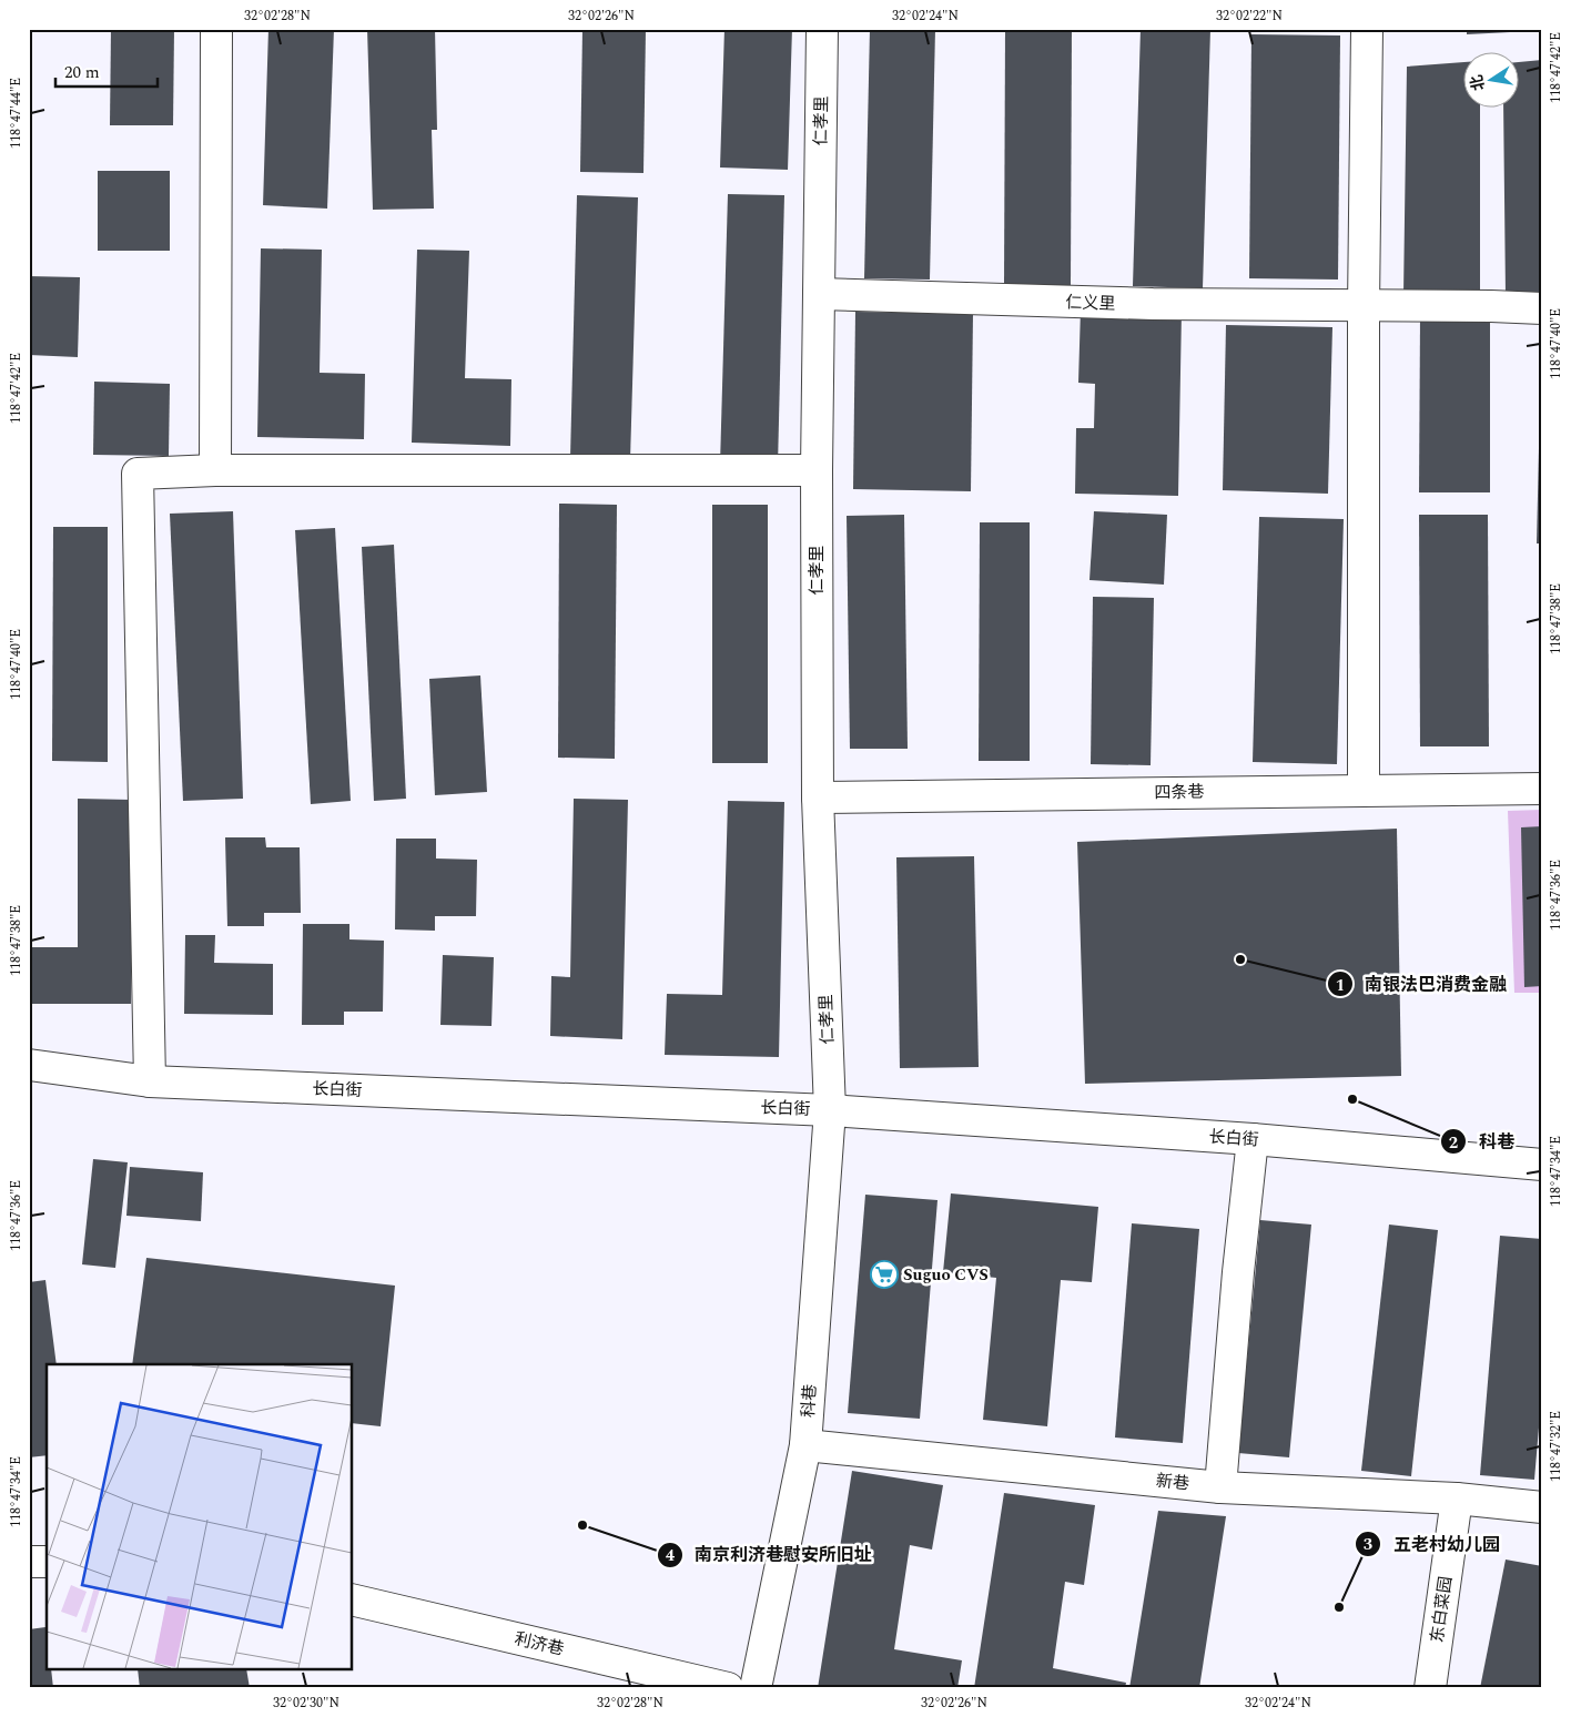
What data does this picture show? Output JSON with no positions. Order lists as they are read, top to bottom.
{
  "streets": {
    "street": [
      "仁孝里",
      "仁义里",
      "四条巷",
      "长白街",
      "科巷",
      "新巷",
      "东白菜园",
      "利济巷"
    ]
  },
  "crossings": [
    ["仁孝里", "仁义里"],
    ["仁孝里", "四条巷"],
    ["仁孝里", "长白街"],
    ["仁孝里", "科巷"],
    ["长白街", "科巷"],
    ["科巷", "新巷"],
    ["新巷", "东白菜园"]
  ],
  "places": {
    "other": [
      "南银法巴消费金融",
      "科巷",
      "南京利济巷慰安所旧址",
      "五老村幼儿园"
    ],
    "supermarket": ["Suguo CVS"]
  },
  "scale_bar": "20 m",
  "north": "left",
  "coordinates": [
    "32°02'28\"N",
    "32°02'26\"N",
    "32°02'24\"N",
    "32°02'22\"N",
    "118°47'42\"E",
    "118°47'44\"E",
    "118°47'40\"E",
    "118°47'38\"E",
    "118°47'36\"E",
    "118°47'34\"E",
    "118°47'32\"E",
    "32°02'30\"N"
  ]
}
